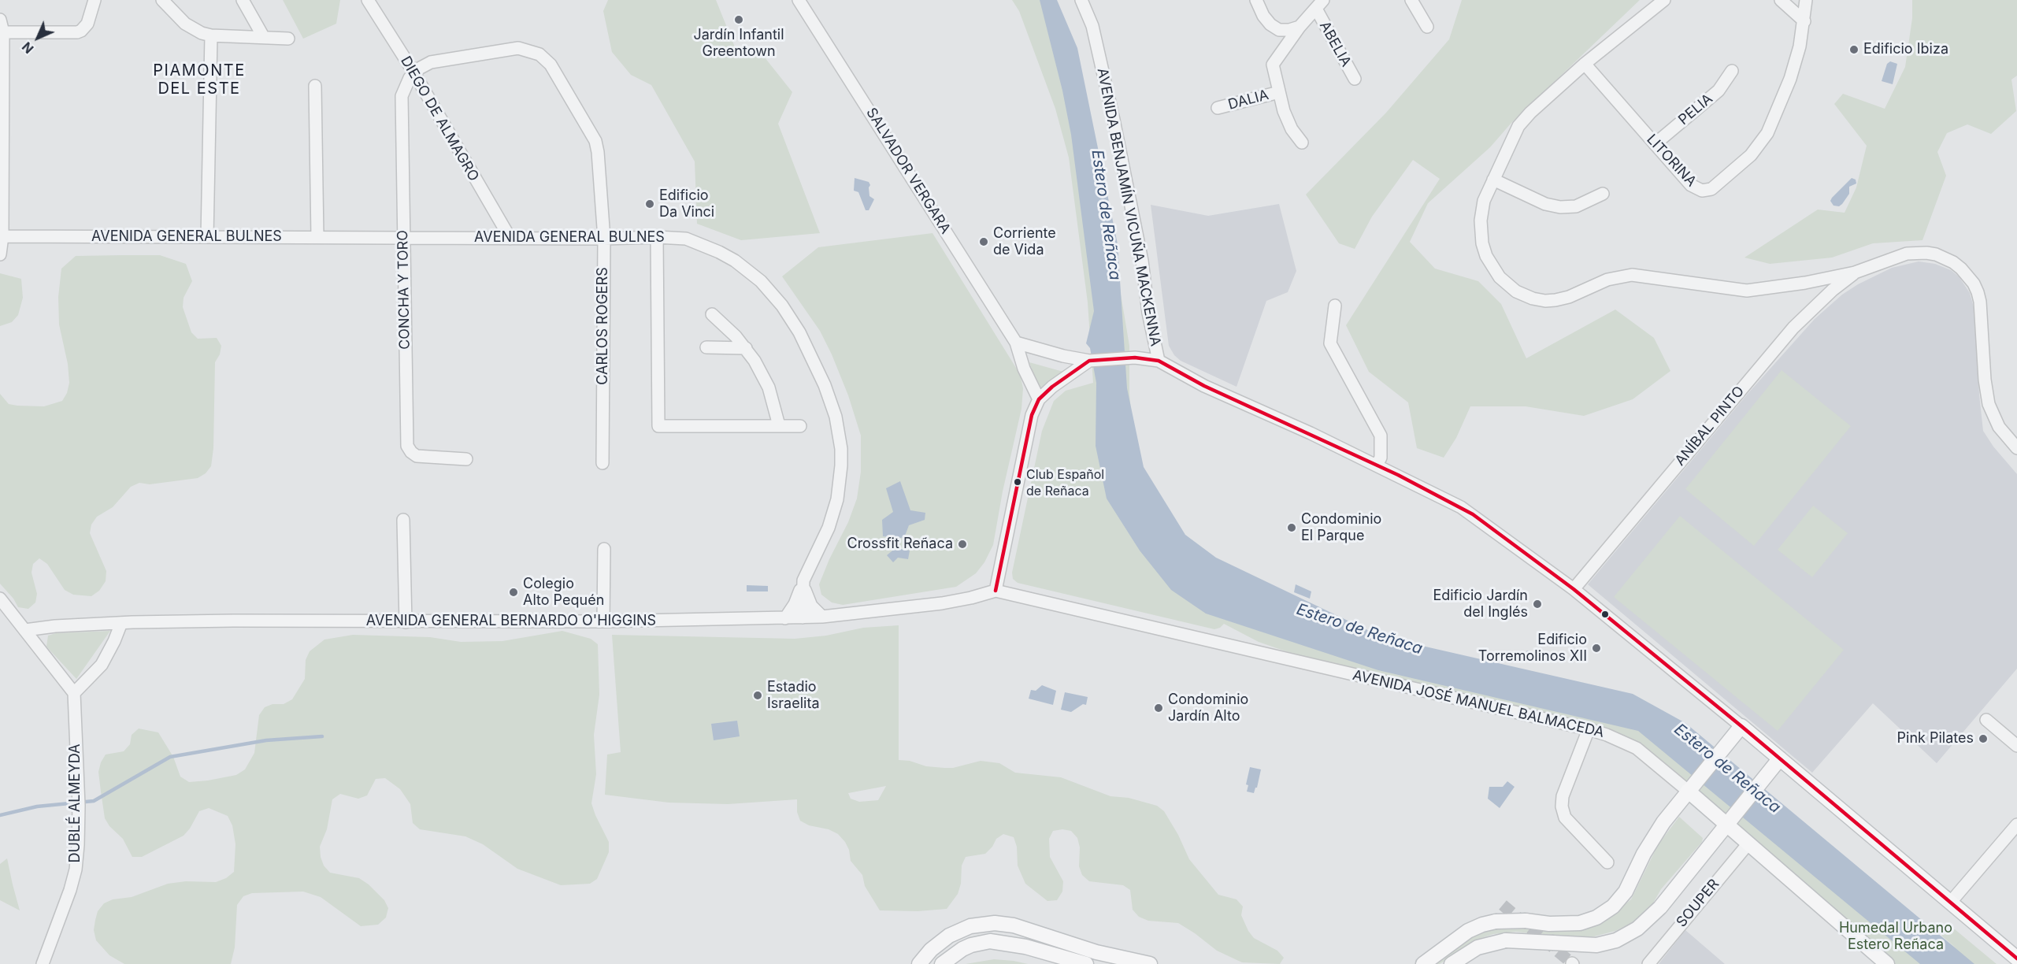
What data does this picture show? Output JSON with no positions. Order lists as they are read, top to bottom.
{
  "streets": {
    "main road": ["AVENIDA BENJAMÍN VICUÑA MACKENNA", "AVENIDA JOSÉ MANUEL BALMACEDA"],
    "street": [
      "ABELIA",
      "DALIA",
      "PELIA",
      "DIEGO DE ALMAGRO",
      "LITORINA",
      "SALVADOR VERGARA",
      "AVENIDA GENERAL BULNES",
      "CONCHA Y TORO",
      "CARLOS ROGERS",
      "ANÍBAL PINTO",
      "AVENIDA GENERAL BERNARDO O'HIGGINS",
      "DUBLÉ ALMEYDA",
      "SOUPER"
    ]
  },
  "crossings": [
    ["PELIA", "LITORINA"],
    ["DIEGO DE ALMAGRO", "AVENIDA GENERAL BULNES"],
    ["DIEGO DE ALMAGRO", "CONCHA Y TORO"],
    ["DIEGO DE ALMAGRO", "CARLOS ROGERS"],
    ["AVENIDA BENJAMÍN VICUÑA MACKENNA", "ANÍBAL PINTO"],
    ["AVENIDA GENERAL BULNES", "CONCHA Y TORO"],
    ["AVENIDA GENERAL BULNES", "CARLOS ROGERS"],
    ["AVENIDA GENERAL BULNES", "AVENIDA GENERAL BERNARDO O'HIGGINS"],
    ["CONCHA Y TORO", "CARLOS ROGERS"],
    ["AVENIDA GENERAL BERNARDO O'HIGGINS", "AVENIDA JOSÉ MANUEL BALMACEDA"],
    ["AVENIDA JOSÉ MANUEL BALMACEDA", "SOUPER"]
  ],
  "districts": ["PIAMONTE DEL ESTE"],
  "water": ["Estero de Reñaca"],
  "parks": ["Humedal Urbano Estero Reñaca"],
  "places": [
    "Jardín Infantil Greentown",
    "Edificio Ibiza",
    "Edificio Da Vinci",
    "Corriente de Vida",
    "Club Español de Reñaca",
    "Condominio El Parque",
    "Crossfit Reñaca",
    "Colegio Alto Pequén",
    "Edificio Jardín del Inglés",
    "Edificio Torremolinos XII",
    "Estadio Israelita",
    "Condominio Jardín Alto",
    "Pink Pilates"
  ],
  "north": "bottom left"
}
